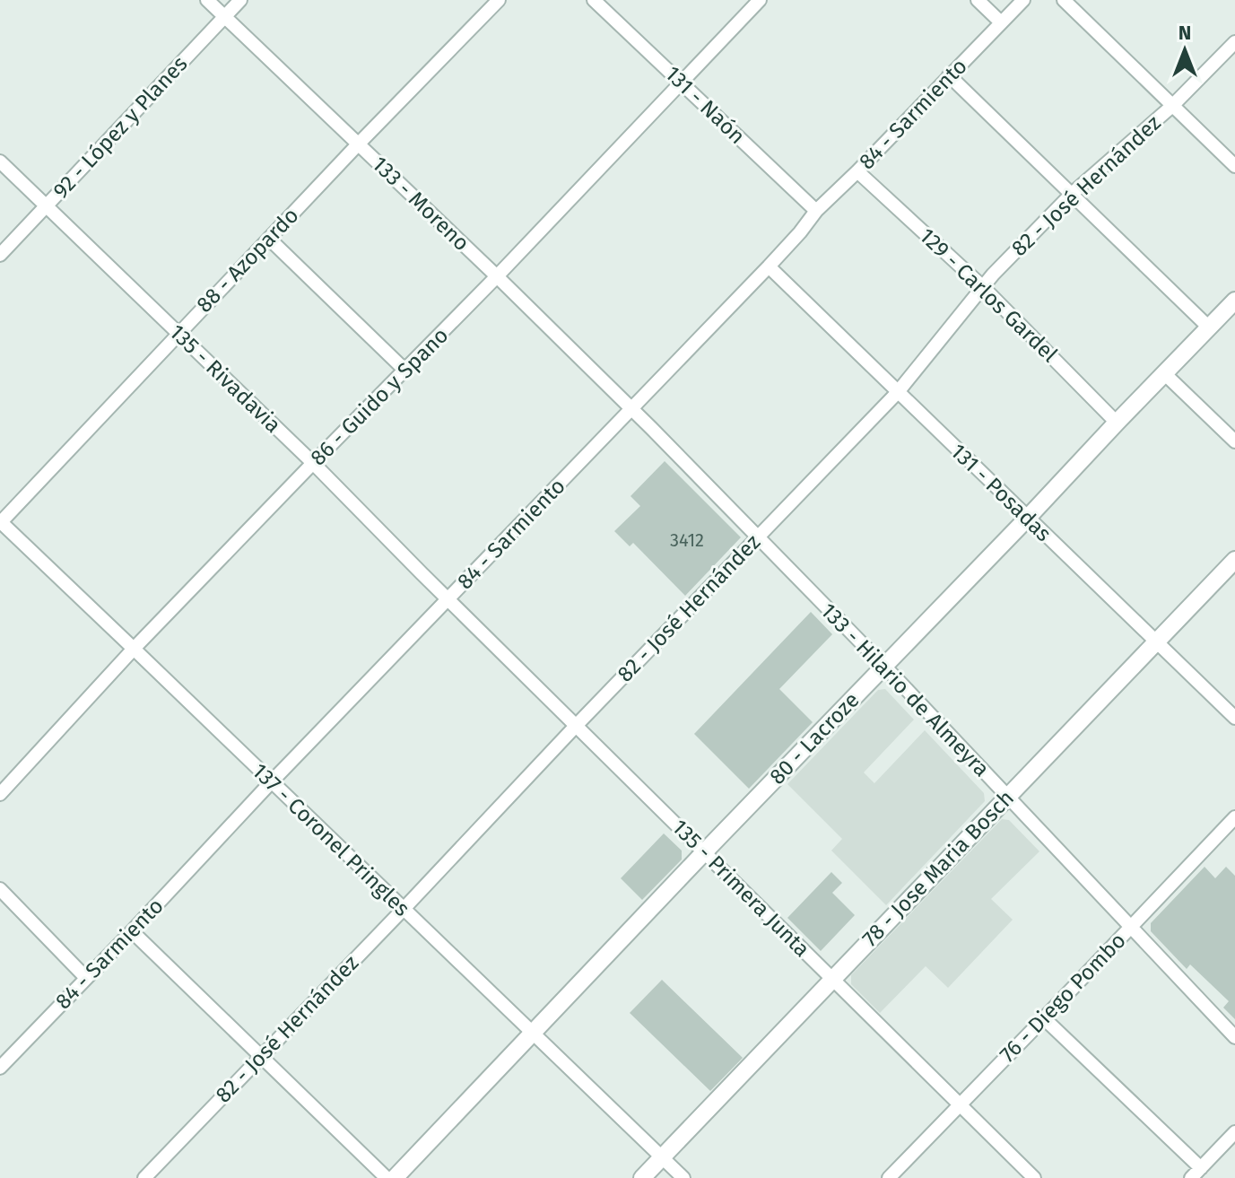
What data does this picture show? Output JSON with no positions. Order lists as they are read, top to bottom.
{
  "streets": {
    "street": [
      "131 - Naón",
      "84 - Sarmiento",
      "92 - López y Planes",
      "82 - José Hernández",
      "133 - Moreno",
      "88 - Azopardo",
      "129 - Carlos Gardel",
      "135 - Rivadavia",
      "86 - Guido y Spano",
      "131 - Posadas",
      "133 - Hilario de Almeyra",
      "80 - Lacroze",
      "137 - Coronel Pringles",
      "78 - Jose Maria Bosch",
      "135 - Primera Junta",
      "76 - Diego Pombo"
    ]
  },
  "crossings": [
    ["131 - Naón", "84 - Sarmiento"],
    ["131 - Naón", "86 - Guido y Spano"],
    ["84 - Sarmiento", "133 - Moreno"],
    ["84 - Sarmiento", "129 - Carlos Gardel"],
    ["84 - Sarmiento", "135 - Rivadavia"],
    ["84 - Sarmiento", "131 - Posadas"],
    ["84 - Sarmiento", "133 - Hilario de Almeyra"],
    ["84 - Sarmiento", "137 - Coronel Pringles"],
    ["84 - Sarmiento", "135 - Primera Junta"],
    ["92 - López y Planes", "133 - Moreno"],
    ["92 - López y Planes", "135 - Rivadavia"],
    ["82 - José Hernández", "129 - Carlos Gardel"],
    ["82 - José Hernández", "131 - Posadas"],
    ["82 - José Hernández", "133 - Hilario de Almeyra"],
    ["82 - José Hernández", "137 - Coronel Pringles"],
    ["82 - José Hernández", "135 - Primera Junta"],
    ["133 - Moreno", "88 - Azopardo"],
    ["133 - Moreno", "86 - Guido y Spano"],
    ["133 - Moreno", "133 - Hilario de Almeyra"],
    ["88 - Azopardo", "135 - Rivadavia"],
    ["88 - Azopardo", "137 - Coronel Pringles"],
    ["129 - Carlos Gardel", "80 - Lacroze"],
    ["135 - Rivadavia", "86 - Guido y Spano"],
    ["135 - Rivadavia", "135 - Primera Junta"],
    ["86 - Guido y Spano", "137 - Coronel Pringles"],
    ["131 - Posadas", "80 - Lacroze"],
    ["131 - Posadas", "78 - Jose Maria Bosch"],
    ["133 - Hilario de Almeyra", "80 - Lacroze"],
    ["133 - Hilario de Almeyra", "78 - Jose Maria Bosch"],
    ["133 - Hilario de Almeyra", "76 - Diego Pombo"],
    ["80 - Lacroze", "137 - Coronel Pringles"],
    ["80 - Lacroze", "135 - Primera Junta"],
    ["137 - Coronel Pringles", "78 - Jose Maria Bosch"],
    ["78 - Jose Maria Bosch", "135 - Primera Junta"],
    ["135 - Primera Junta", "76 - Diego Pombo"]
  ],
  "house_numbers": ["3412"],
  "north": "top"
}
